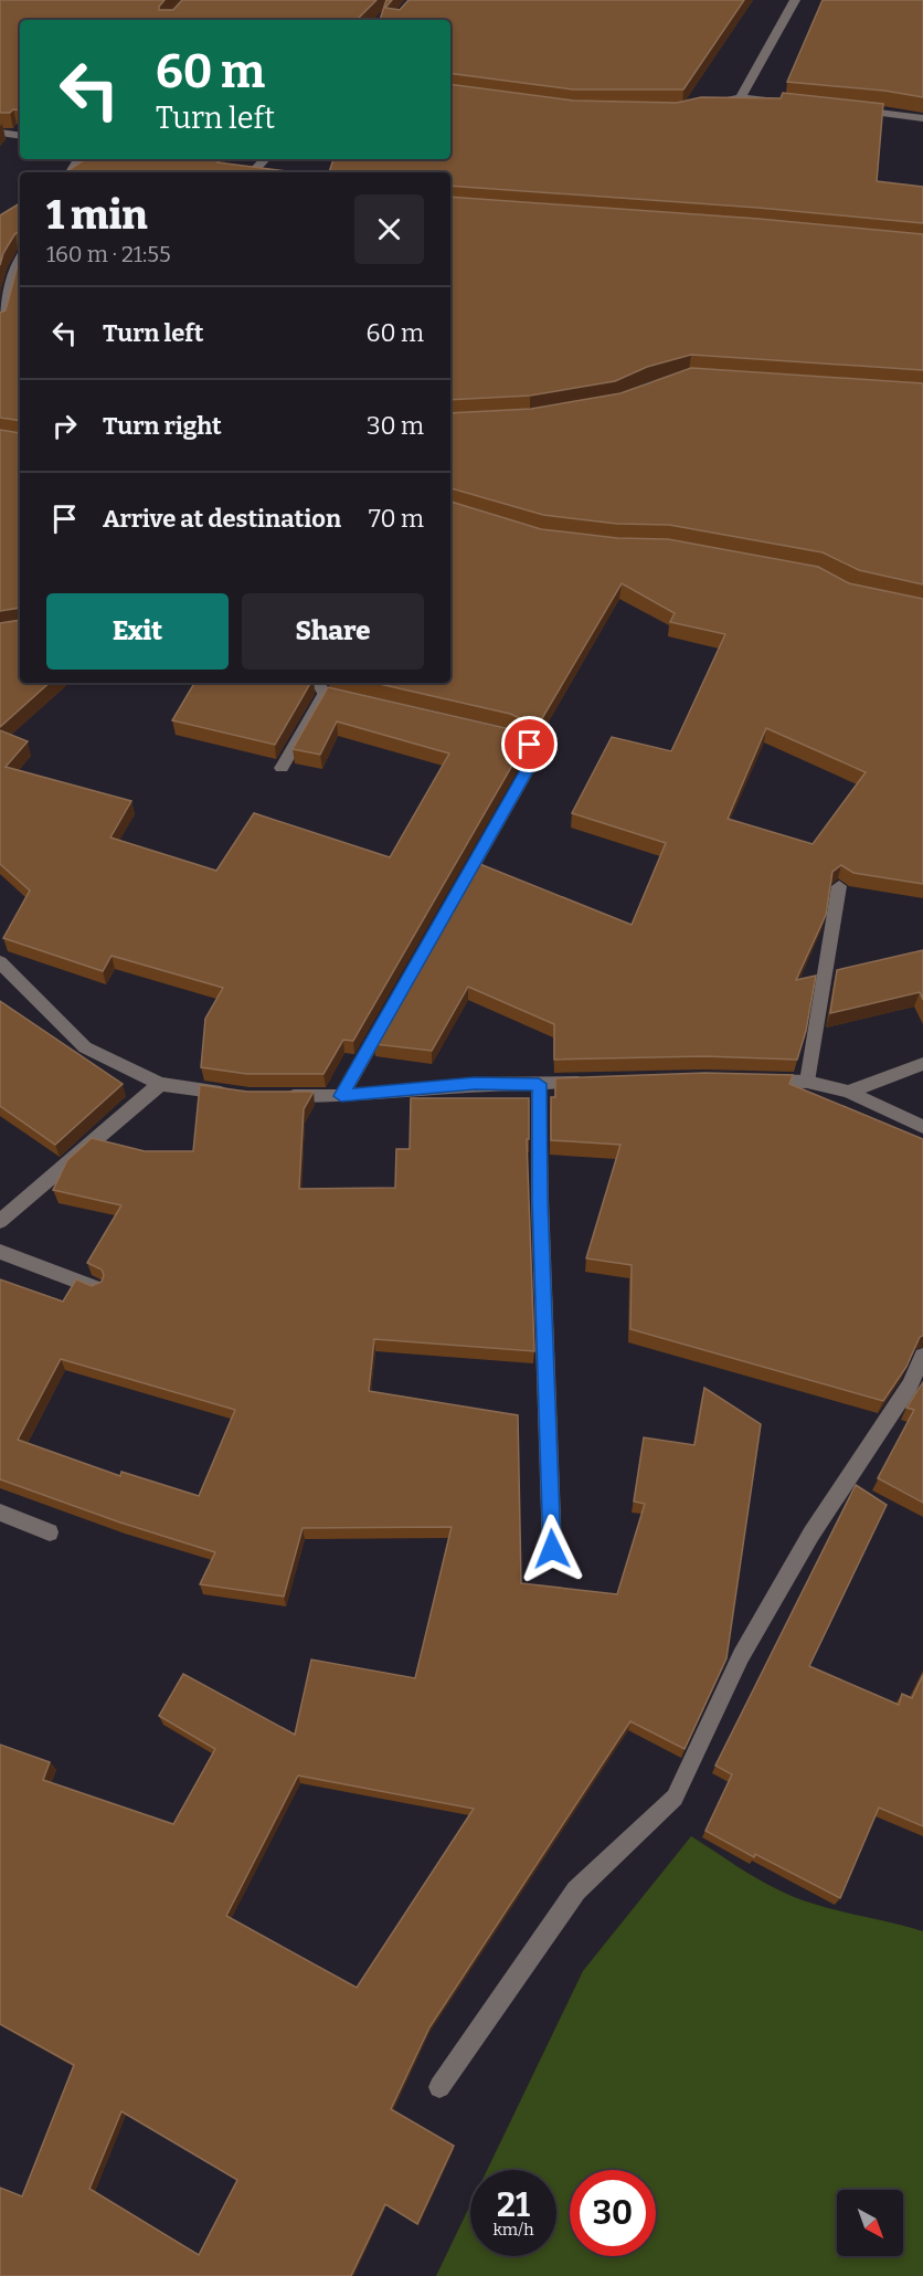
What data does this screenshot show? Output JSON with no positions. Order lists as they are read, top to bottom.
{
  "north": "bottom right",
  "page": {
    "turn": ["60 m", "Turn left"],
    "heading": ["1 min", "160 m · 21:55"],
    "list": [
      {
        "name": "Turn left",
        "value": "60 m"
      },
      {
        "name": "Turn right",
        "value": "30 m"
      },
      {
        "name": "Arrive at destination",
        "value": "70 m"
      }
    ],
    "buttons": ["Exit", "Share"],
    "speed": "21 km/h",
    "limit": "30"
  }
}
